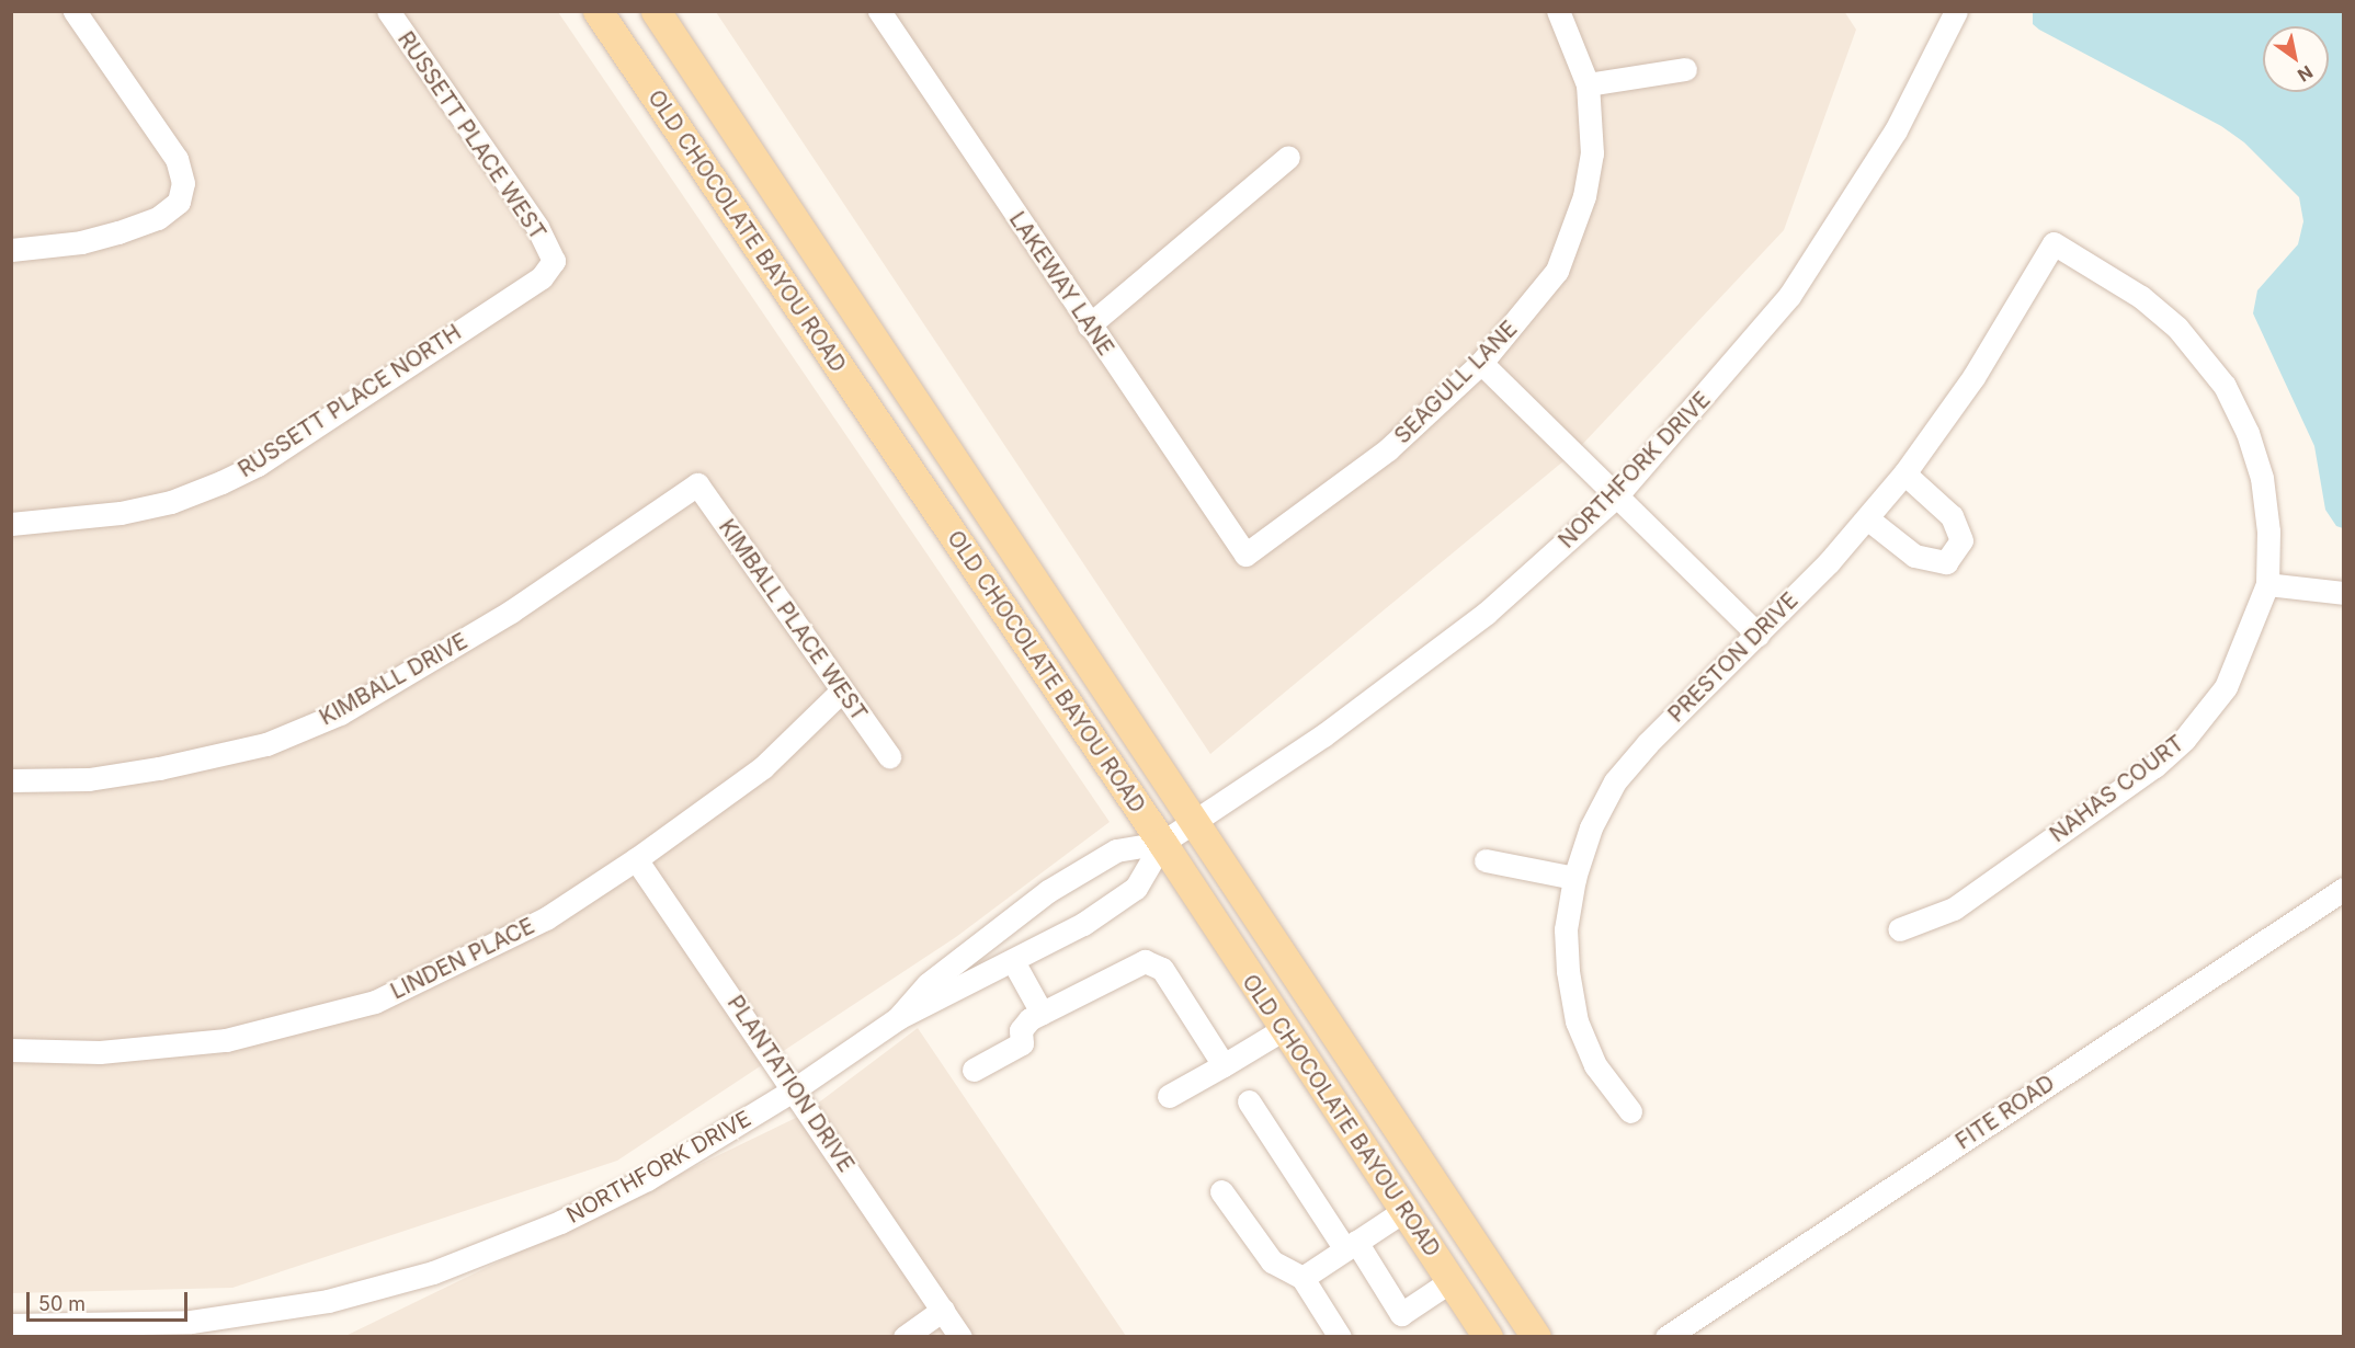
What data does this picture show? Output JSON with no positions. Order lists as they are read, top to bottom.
{
  "streets": {
    "main road": ["OLD CHOCOLATE BAYOU ROAD"],
    "street": [
      "RUSSETT PLACE WEST",
      "LAKEWAY LANE",
      "SEAGULL LANE",
      "RUSSETT PLACE NORTH",
      "NORTHFORK DRIVE",
      "KIMBALL PLACE WEST",
      "PRESTON DRIVE",
      "KIMBALL DRIVE",
      "NAHAS COURT",
      "LINDEN PLACE",
      "PLANTATION DRIVE",
      "FITE ROAD"
    ]
  },
  "crossings": [
    ["RUSSETT PLACE WEST", "RUSSETT PLACE NORTH"],
    ["OLD CHOCOLATE BAYOU ROAD", "NORTHFORK DRIVE"],
    ["LAKEWAY LANE", "SEAGULL LANE"],
    ["NORTHFORK DRIVE", "PLANTATION DRIVE"],
    ["KIMBALL PLACE WEST", "KIMBALL DRIVE"],
    ["KIMBALL PLACE WEST", "LINDEN PLACE"],
    ["PRESTON DRIVE", "NAHAS COURT"],
    ["LINDEN PLACE", "PLANTATION DRIVE"]
  ],
  "scale_bar": "50 m",
  "north": "bottom right"
}
